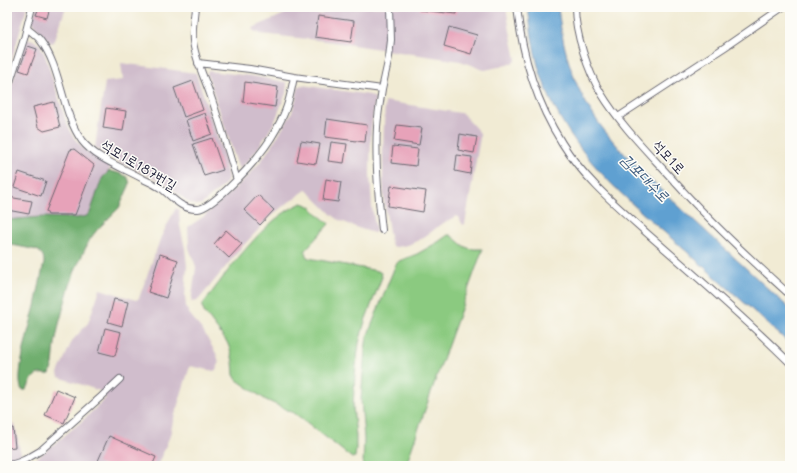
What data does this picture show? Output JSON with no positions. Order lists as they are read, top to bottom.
{
  "streets": {
    "lane": ["석모1로", "석모1로187번길"]
  },
  "water": ["김포대수로"]
}
